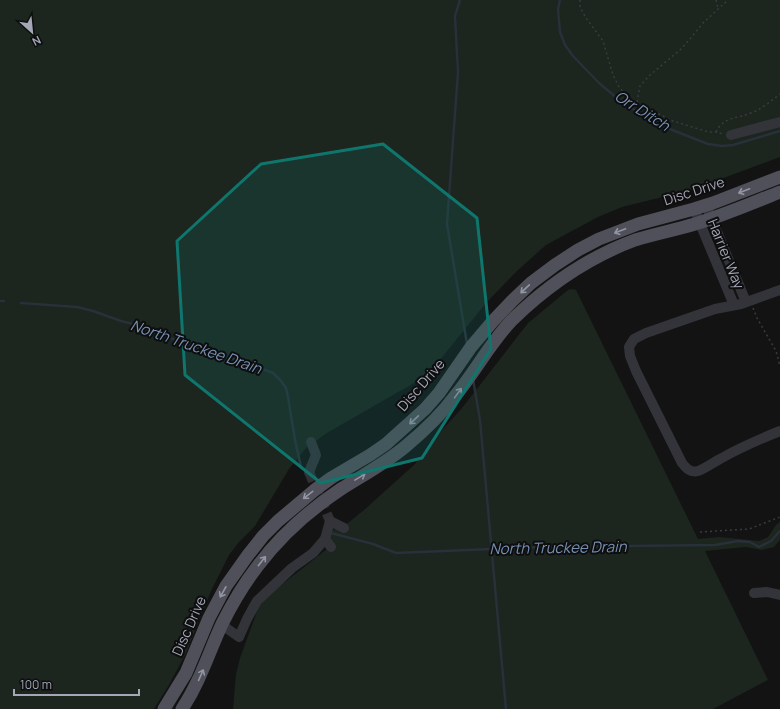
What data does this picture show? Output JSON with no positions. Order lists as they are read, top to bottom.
{
  "streets": {
    "main road": ["Disc Drive"],
    "street": ["Harrier Way"]
  },
  "crossings": [
    ["Disc Drive", "Harrier Way"]
  ],
  "water": ["Orr Ditch", "North Truckee Drain"],
  "scale_bar": "100 m",
  "north": "bottom right"
}
